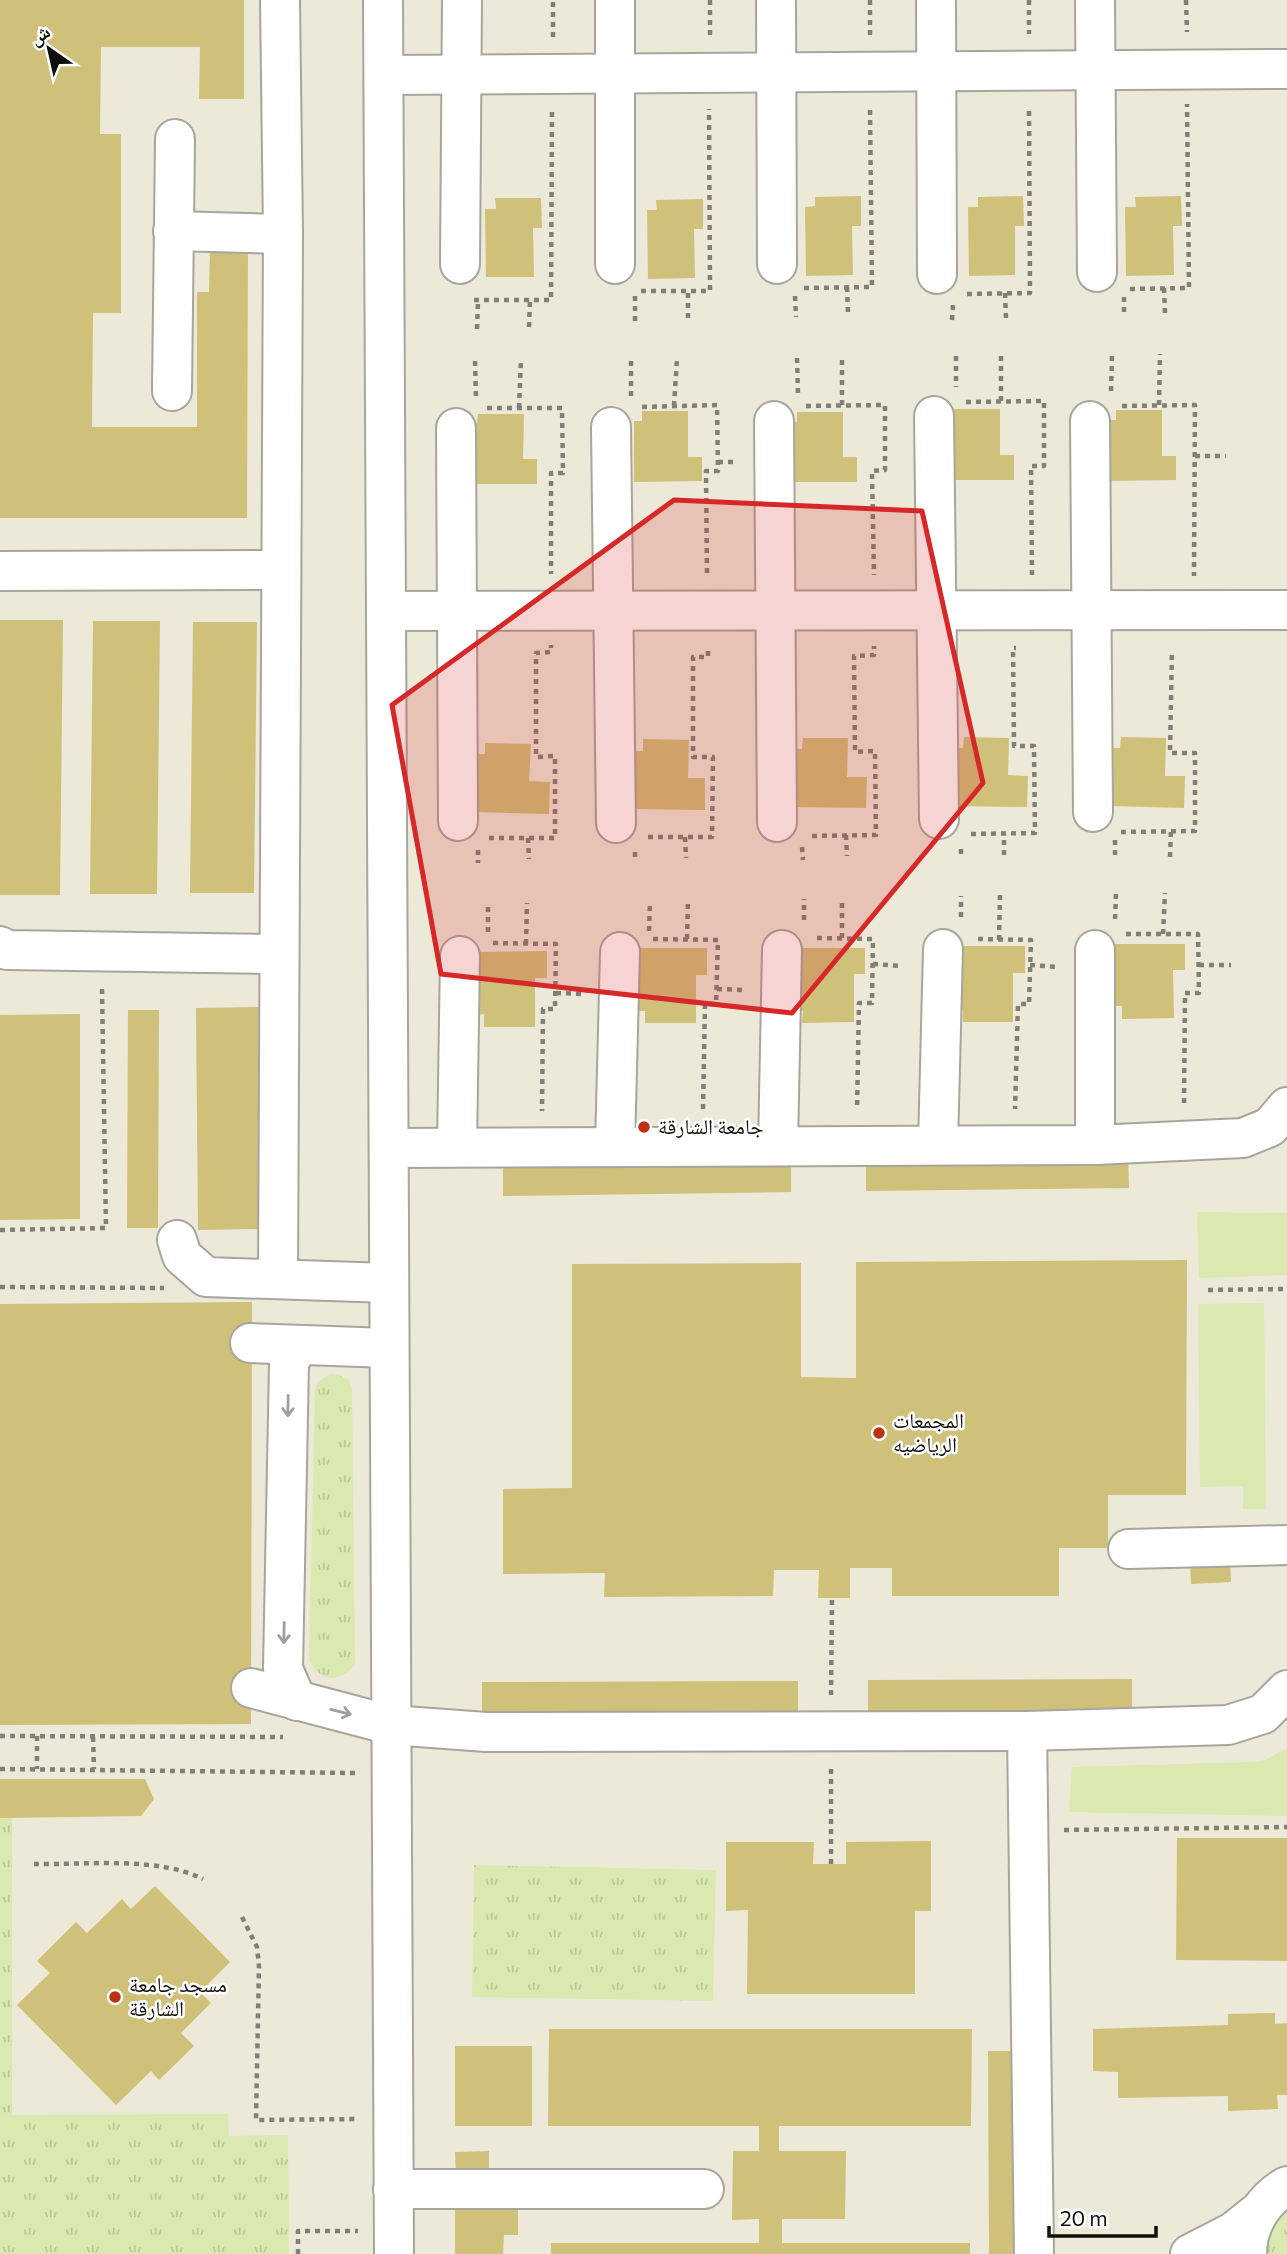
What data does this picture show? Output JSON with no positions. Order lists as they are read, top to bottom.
{
  "places": ["جامعة الشارقة", "المجمعات الرياضيه", "مسجد جامعة الشارقة"],
  "scale_bar": "20 m",
  "north": "top left"
}
